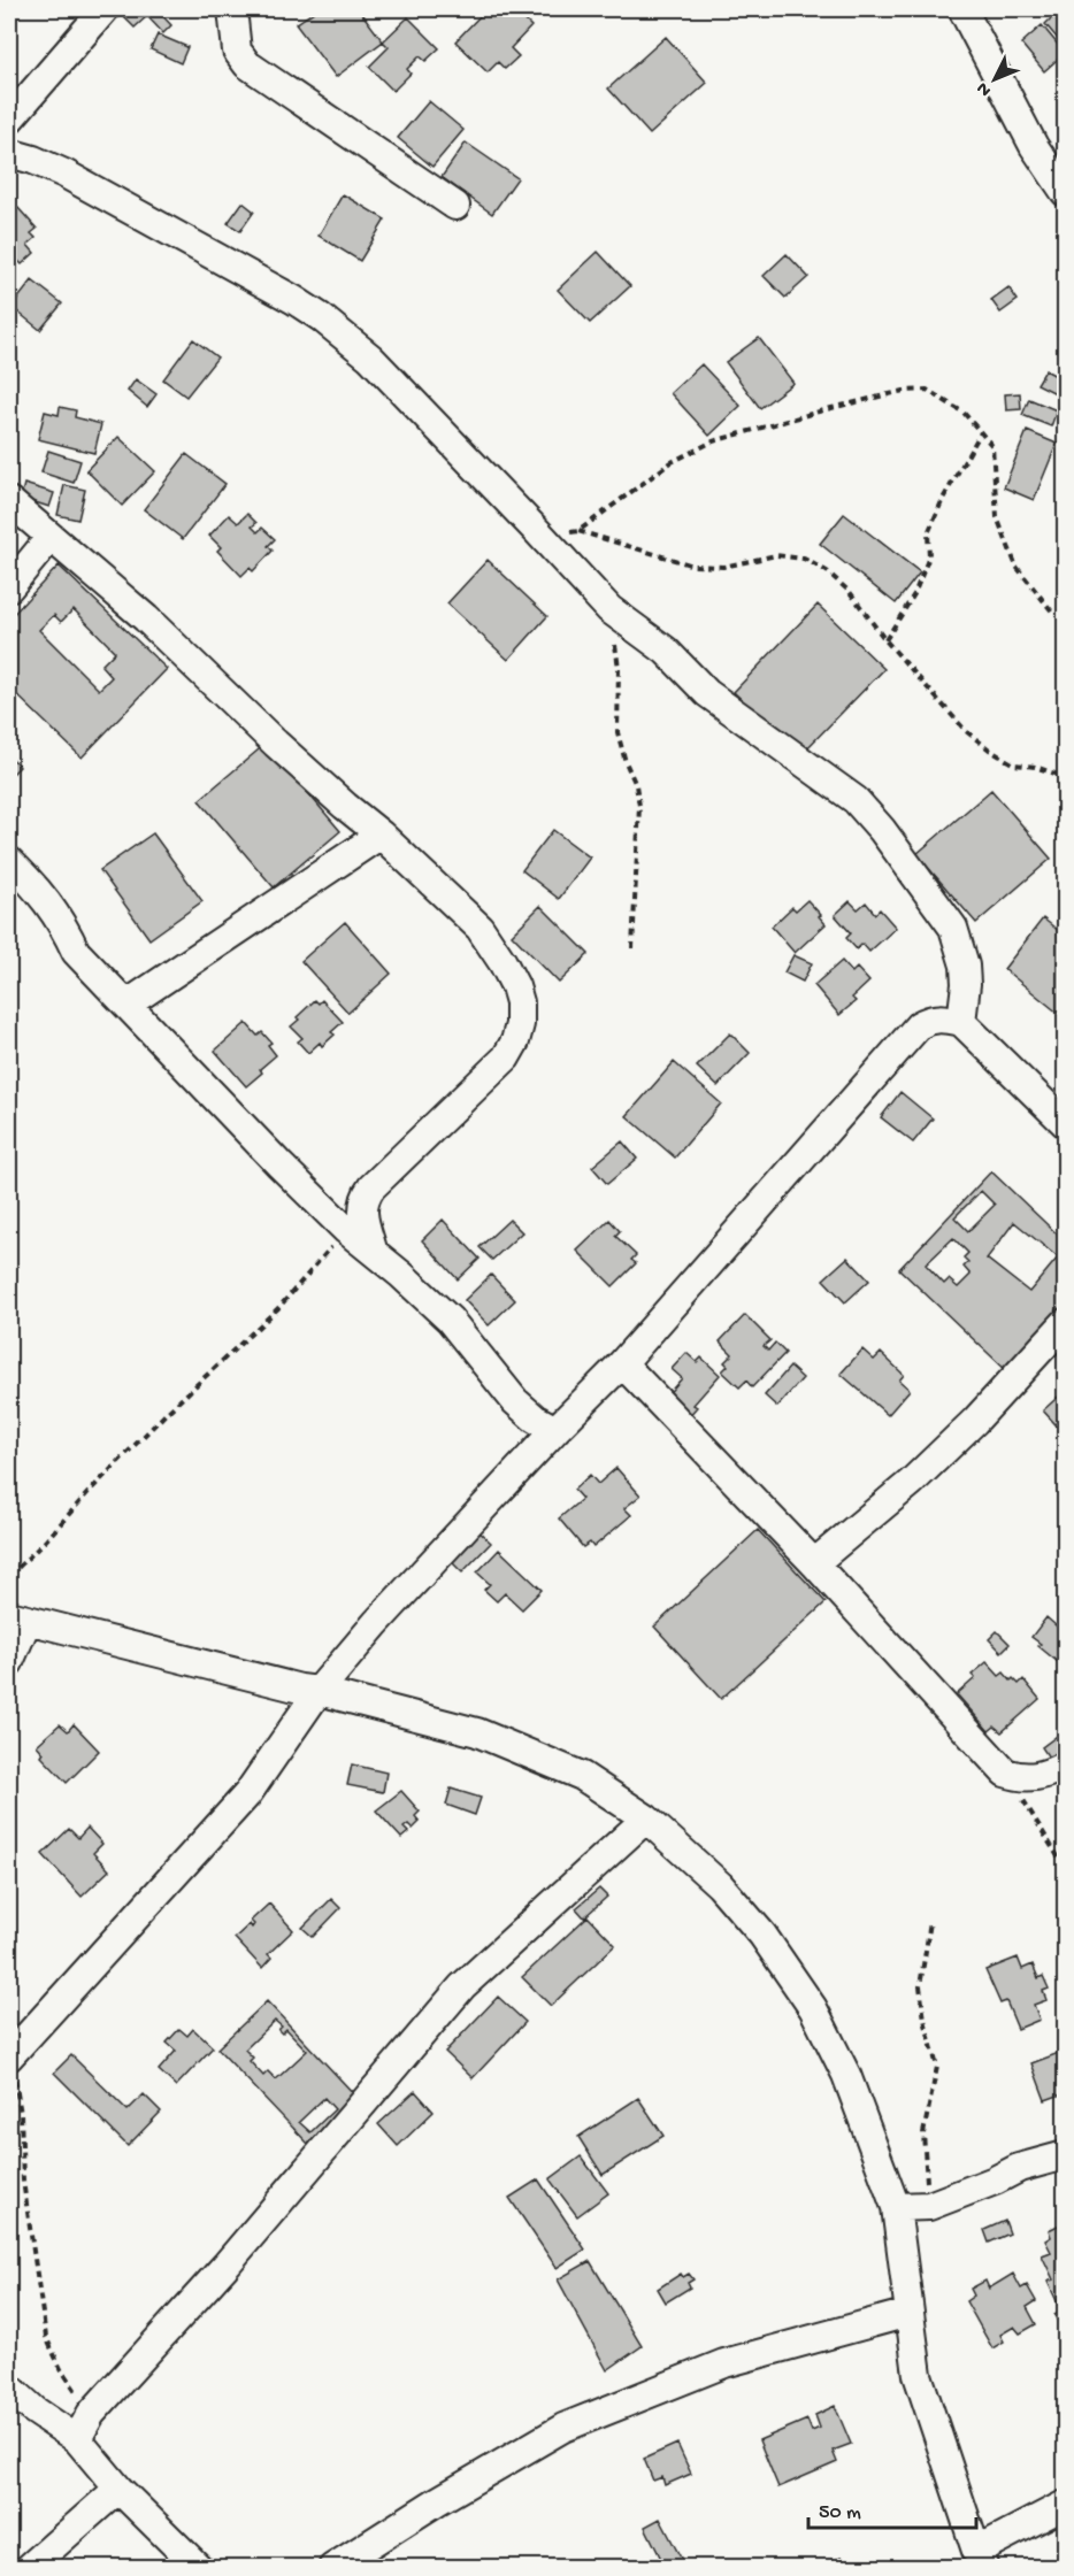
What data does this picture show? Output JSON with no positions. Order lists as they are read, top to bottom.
{
  "scale_bar": "50 m",
  "north": "bottom left"
}
